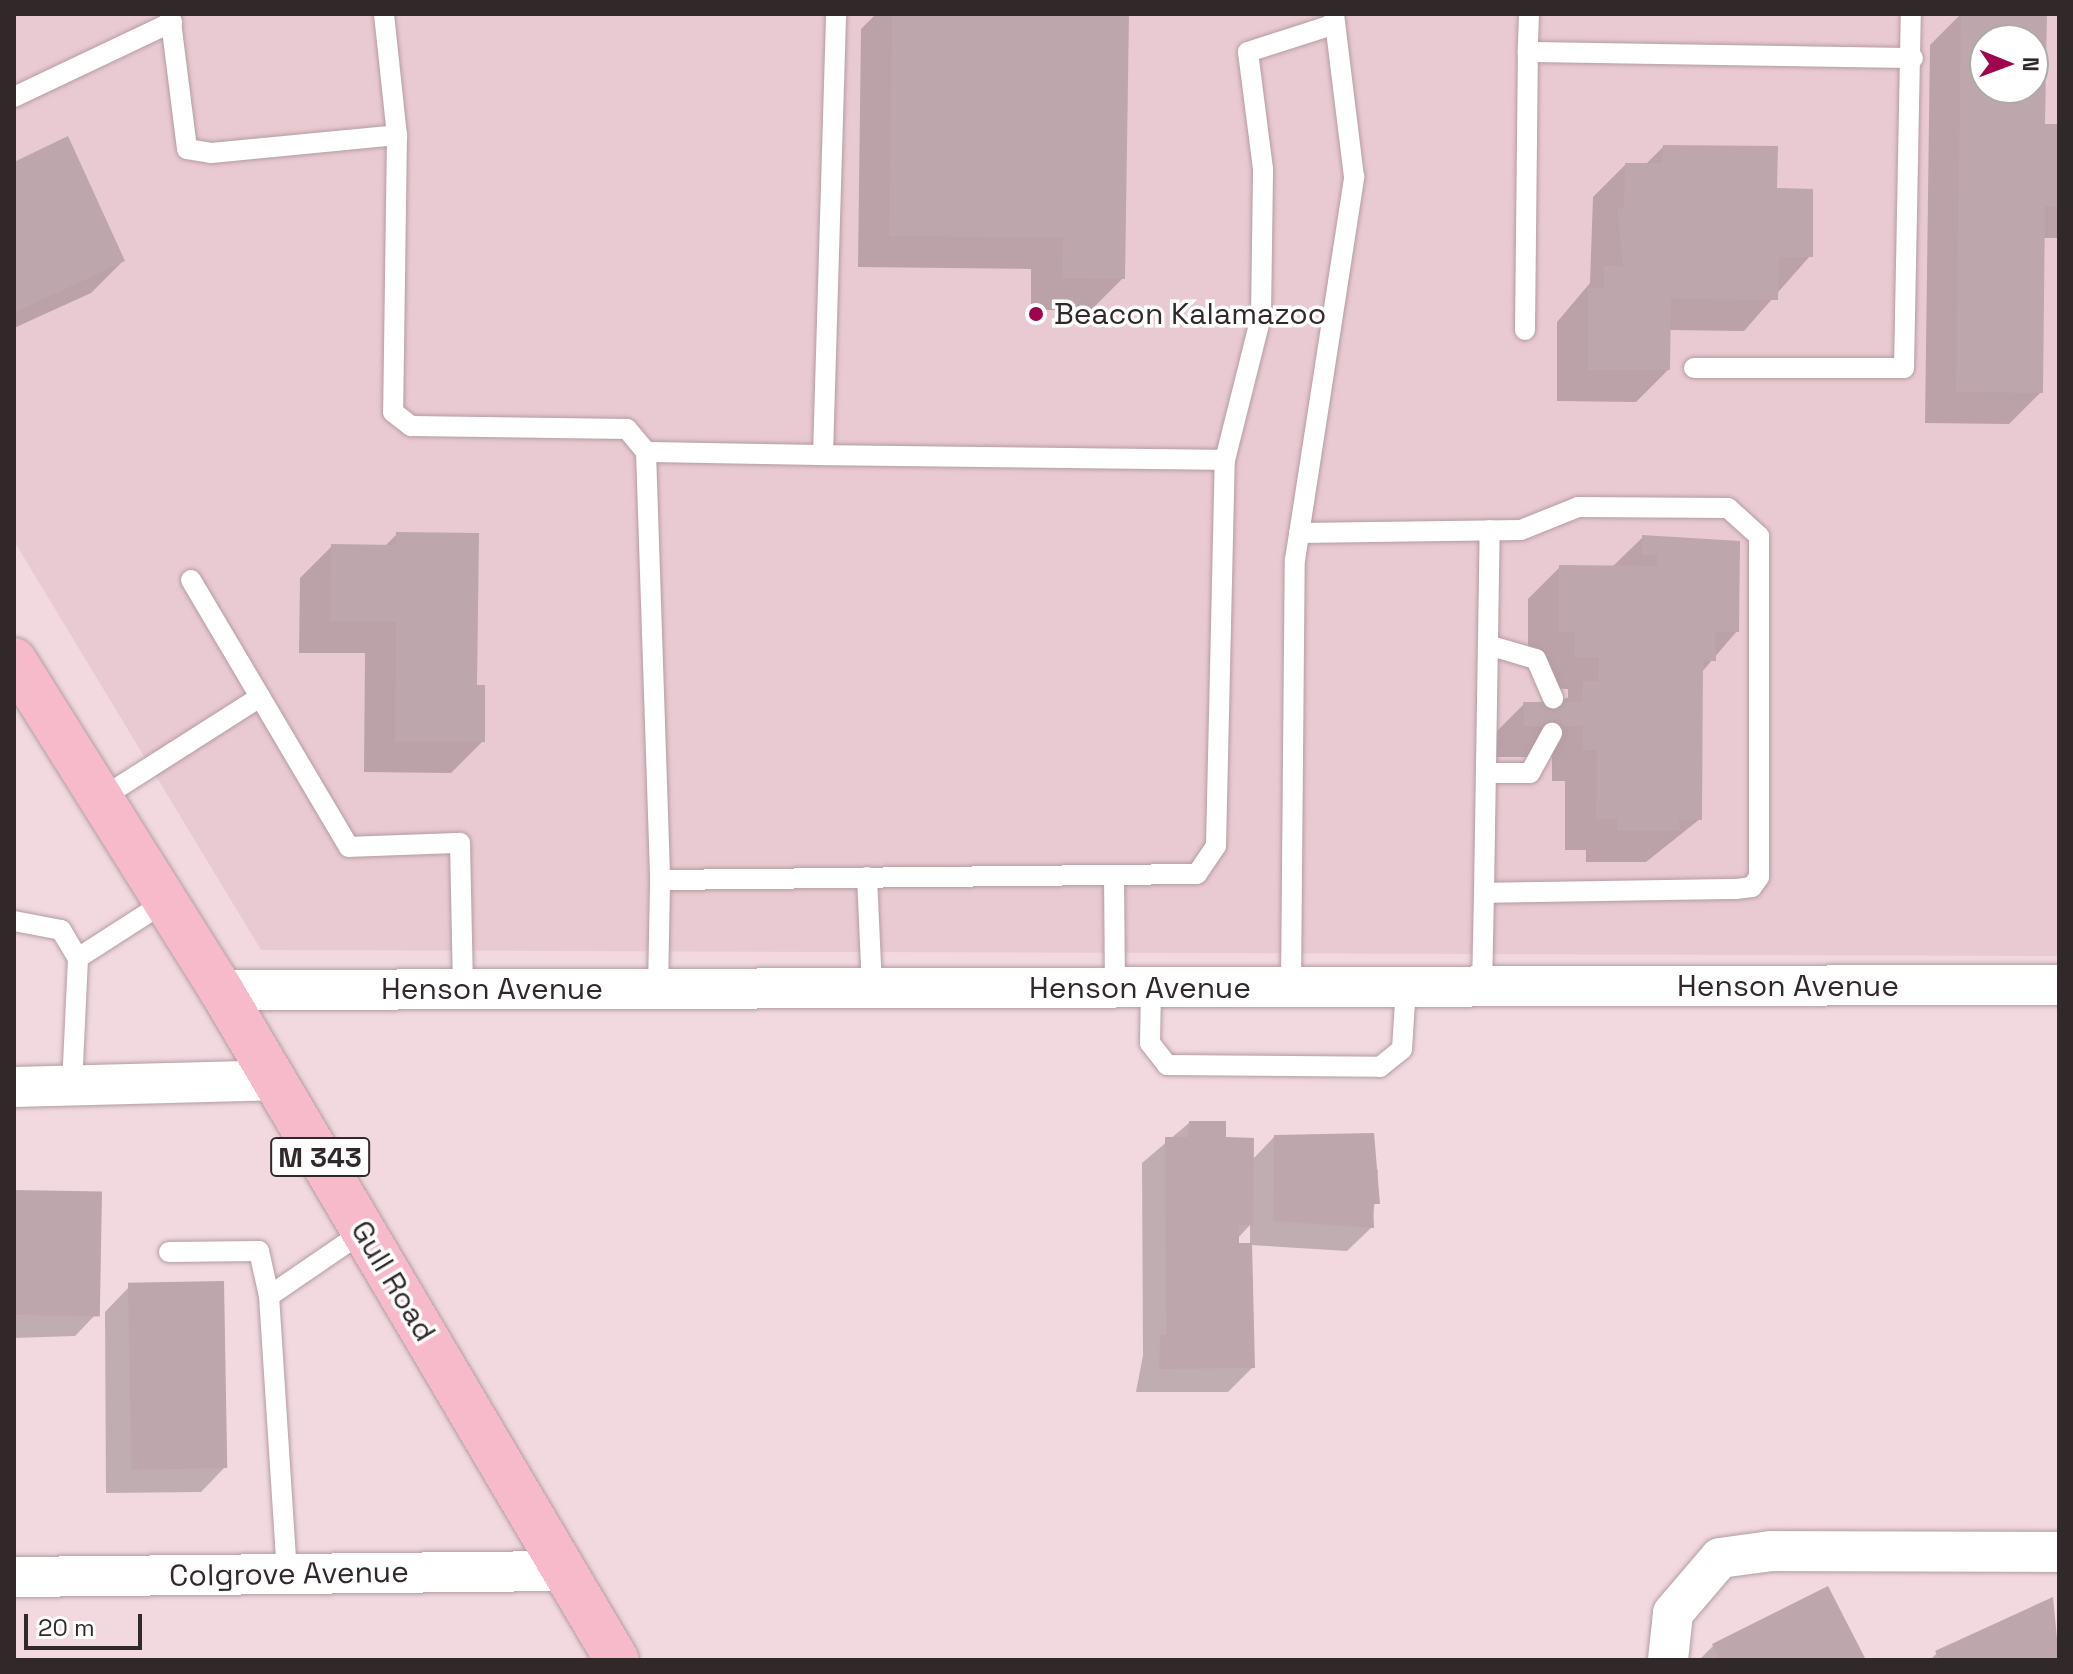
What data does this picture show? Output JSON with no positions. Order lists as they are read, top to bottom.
{
  "streets": {
    "main road": ["M 343", "Gull Road"],
    "street": ["Henson Avenue", "Colgrove Avenue"]
  },
  "crossings": [
    ["Henson Avenue", "Gull Road"],
    ["Gull Road", "Colgrove Avenue"]
  ],
  "places": ["Beacon Kalamazoo"],
  "scale_bar": "20 m",
  "north": "right"
}
